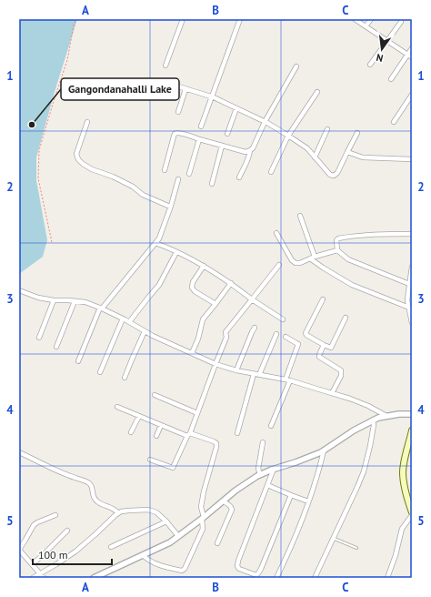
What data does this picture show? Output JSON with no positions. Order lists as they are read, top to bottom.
{
  "places": ["Gangondanahalli Lake"],
  "scale_bar": "100 m",
  "north": "bottom",
  "grid": {
    "columns": ["A", "B", "C"],
    "rows": [
      "1",
      "2",
      "3",
      "4",
      "5"
    ]
  }
}
